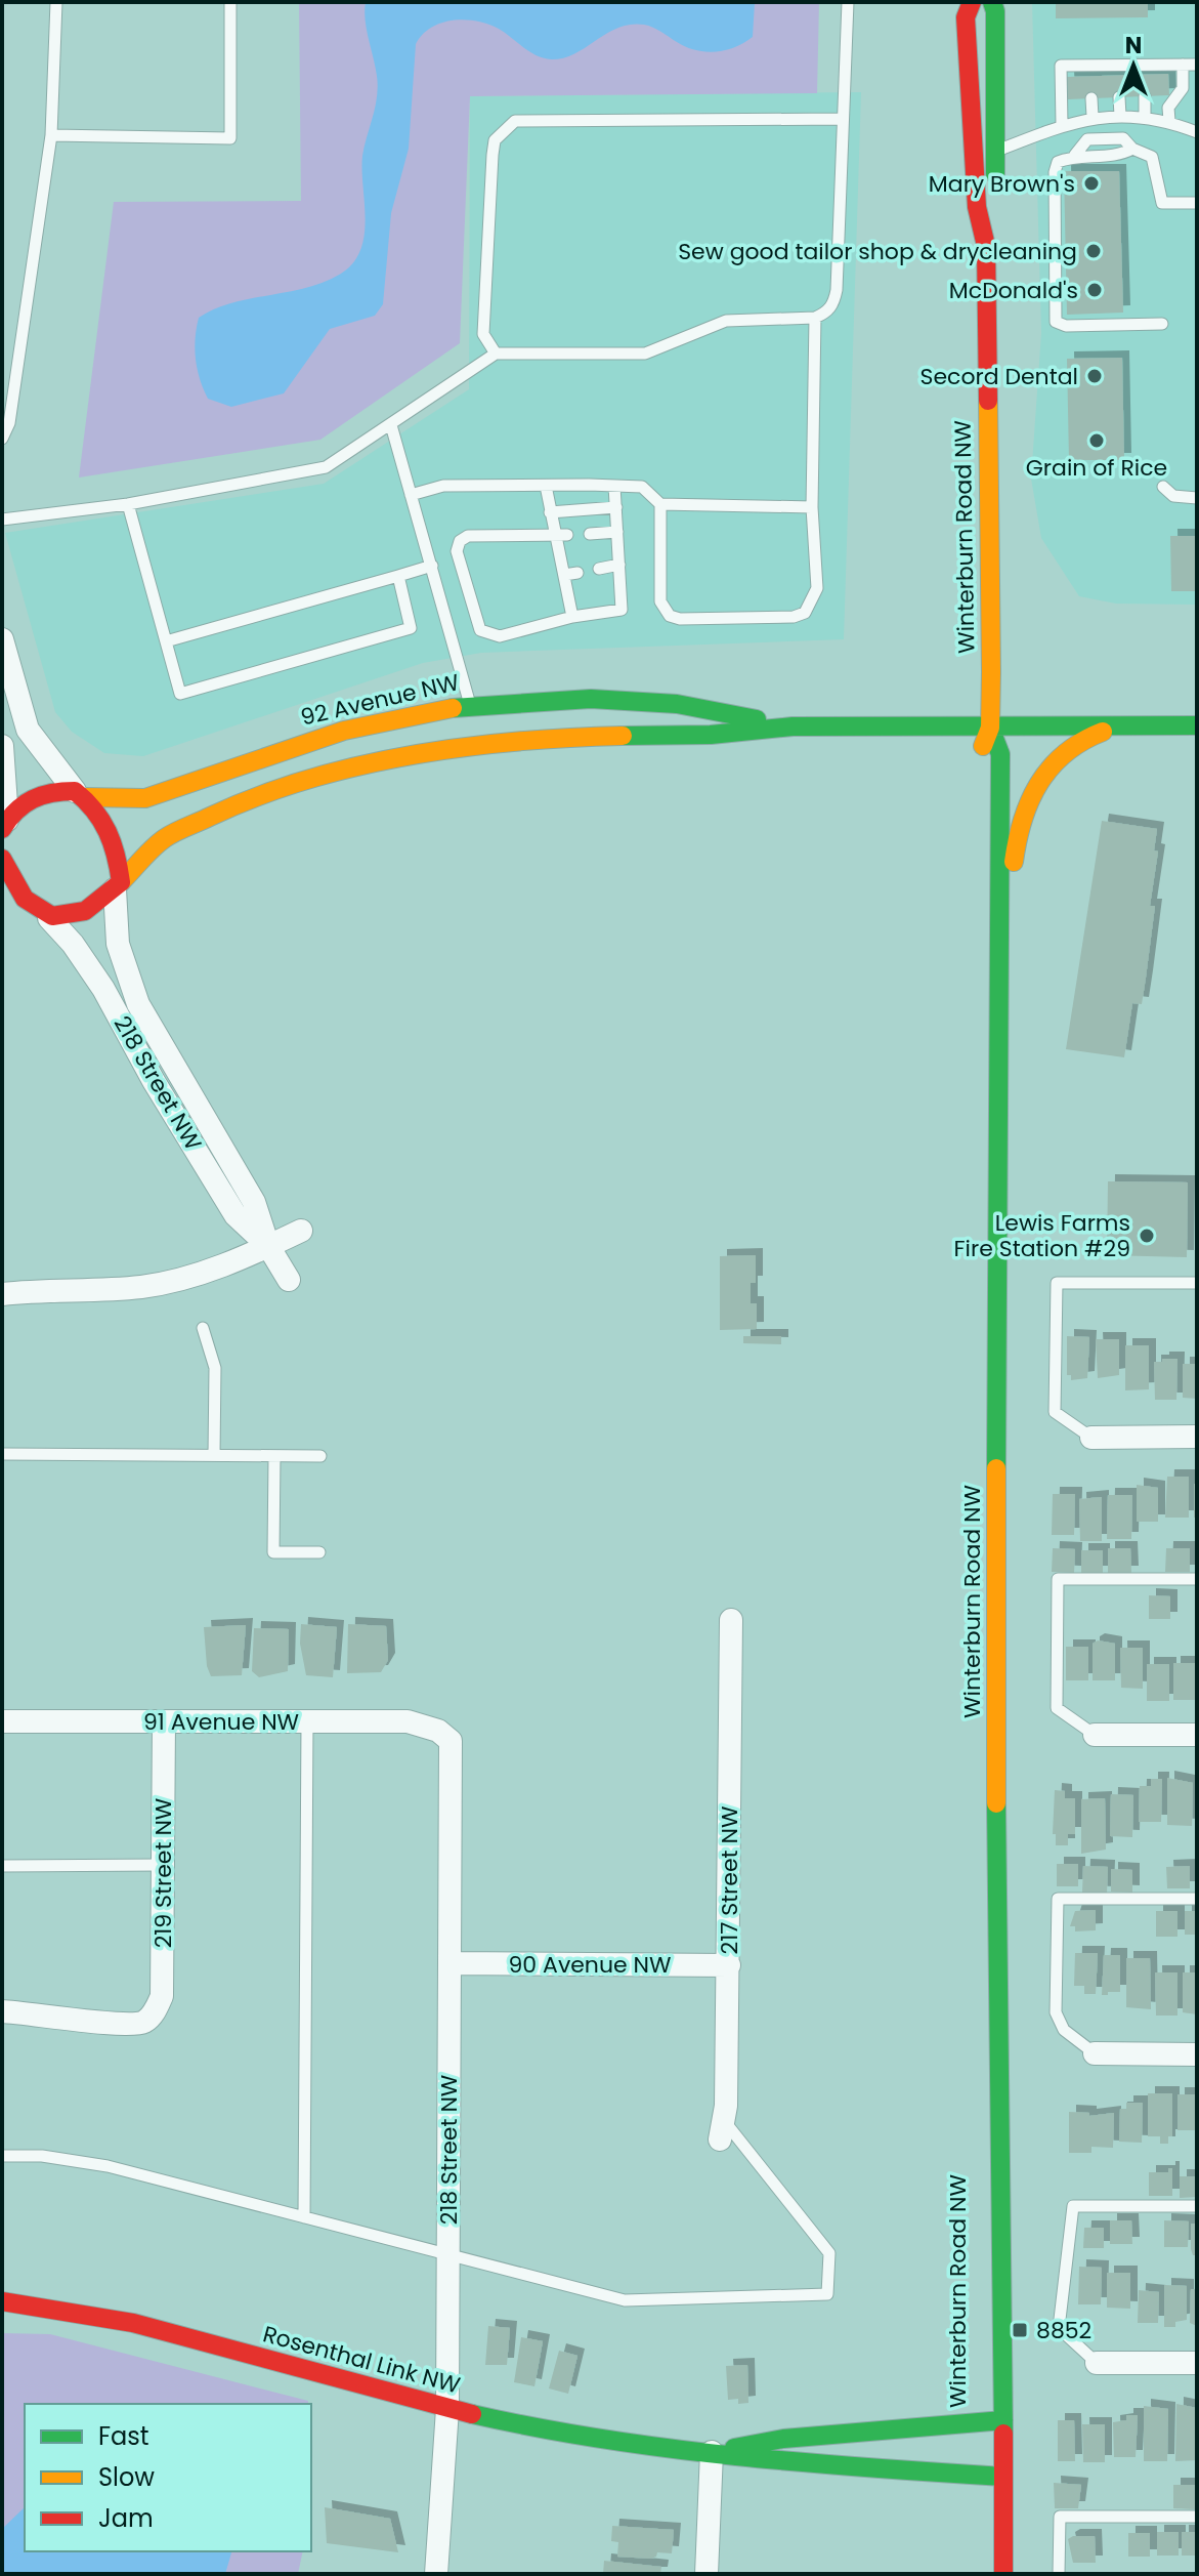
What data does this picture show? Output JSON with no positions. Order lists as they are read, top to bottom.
{
  "streets": {
    "main road": ["Winterburn Road NW", "92 Avenue NW", "Rosenthal Link NW"],
    "street": [
      "218 Street NW",
      "91 Avenue NW",
      "219 Street NW",
      "217 Street NW",
      "90 Avenue NW"
    ]
  },
  "crossings": [
    ["Winterburn Road NW", "92 Avenue NW"],
    ["Winterburn Road NW", "Rosenthal Link NW"],
    ["92 Avenue NW", "218 Street NW"],
    ["218 Street NW", "91 Avenue NW"],
    ["218 Street NW", "90 Avenue NW"],
    ["218 Street NW", "Rosenthal Link NW"],
    ["91 Avenue NW", "219 Street NW"],
    ["217 Street NW", "90 Avenue NW"]
  ],
  "places": {
    "other": [
      "Mary Brown's",
      "Sew good tailor shop & drycleaning",
      "McDonald's",
      "Secord Dental",
      "Grain of Rice",
      "Lewis Farms Fire Station #29"
    ],
    "transit": ["8852"]
  },
  "legend": ["Fast", "Slow", "Jam"],
  "north": "top"
}
